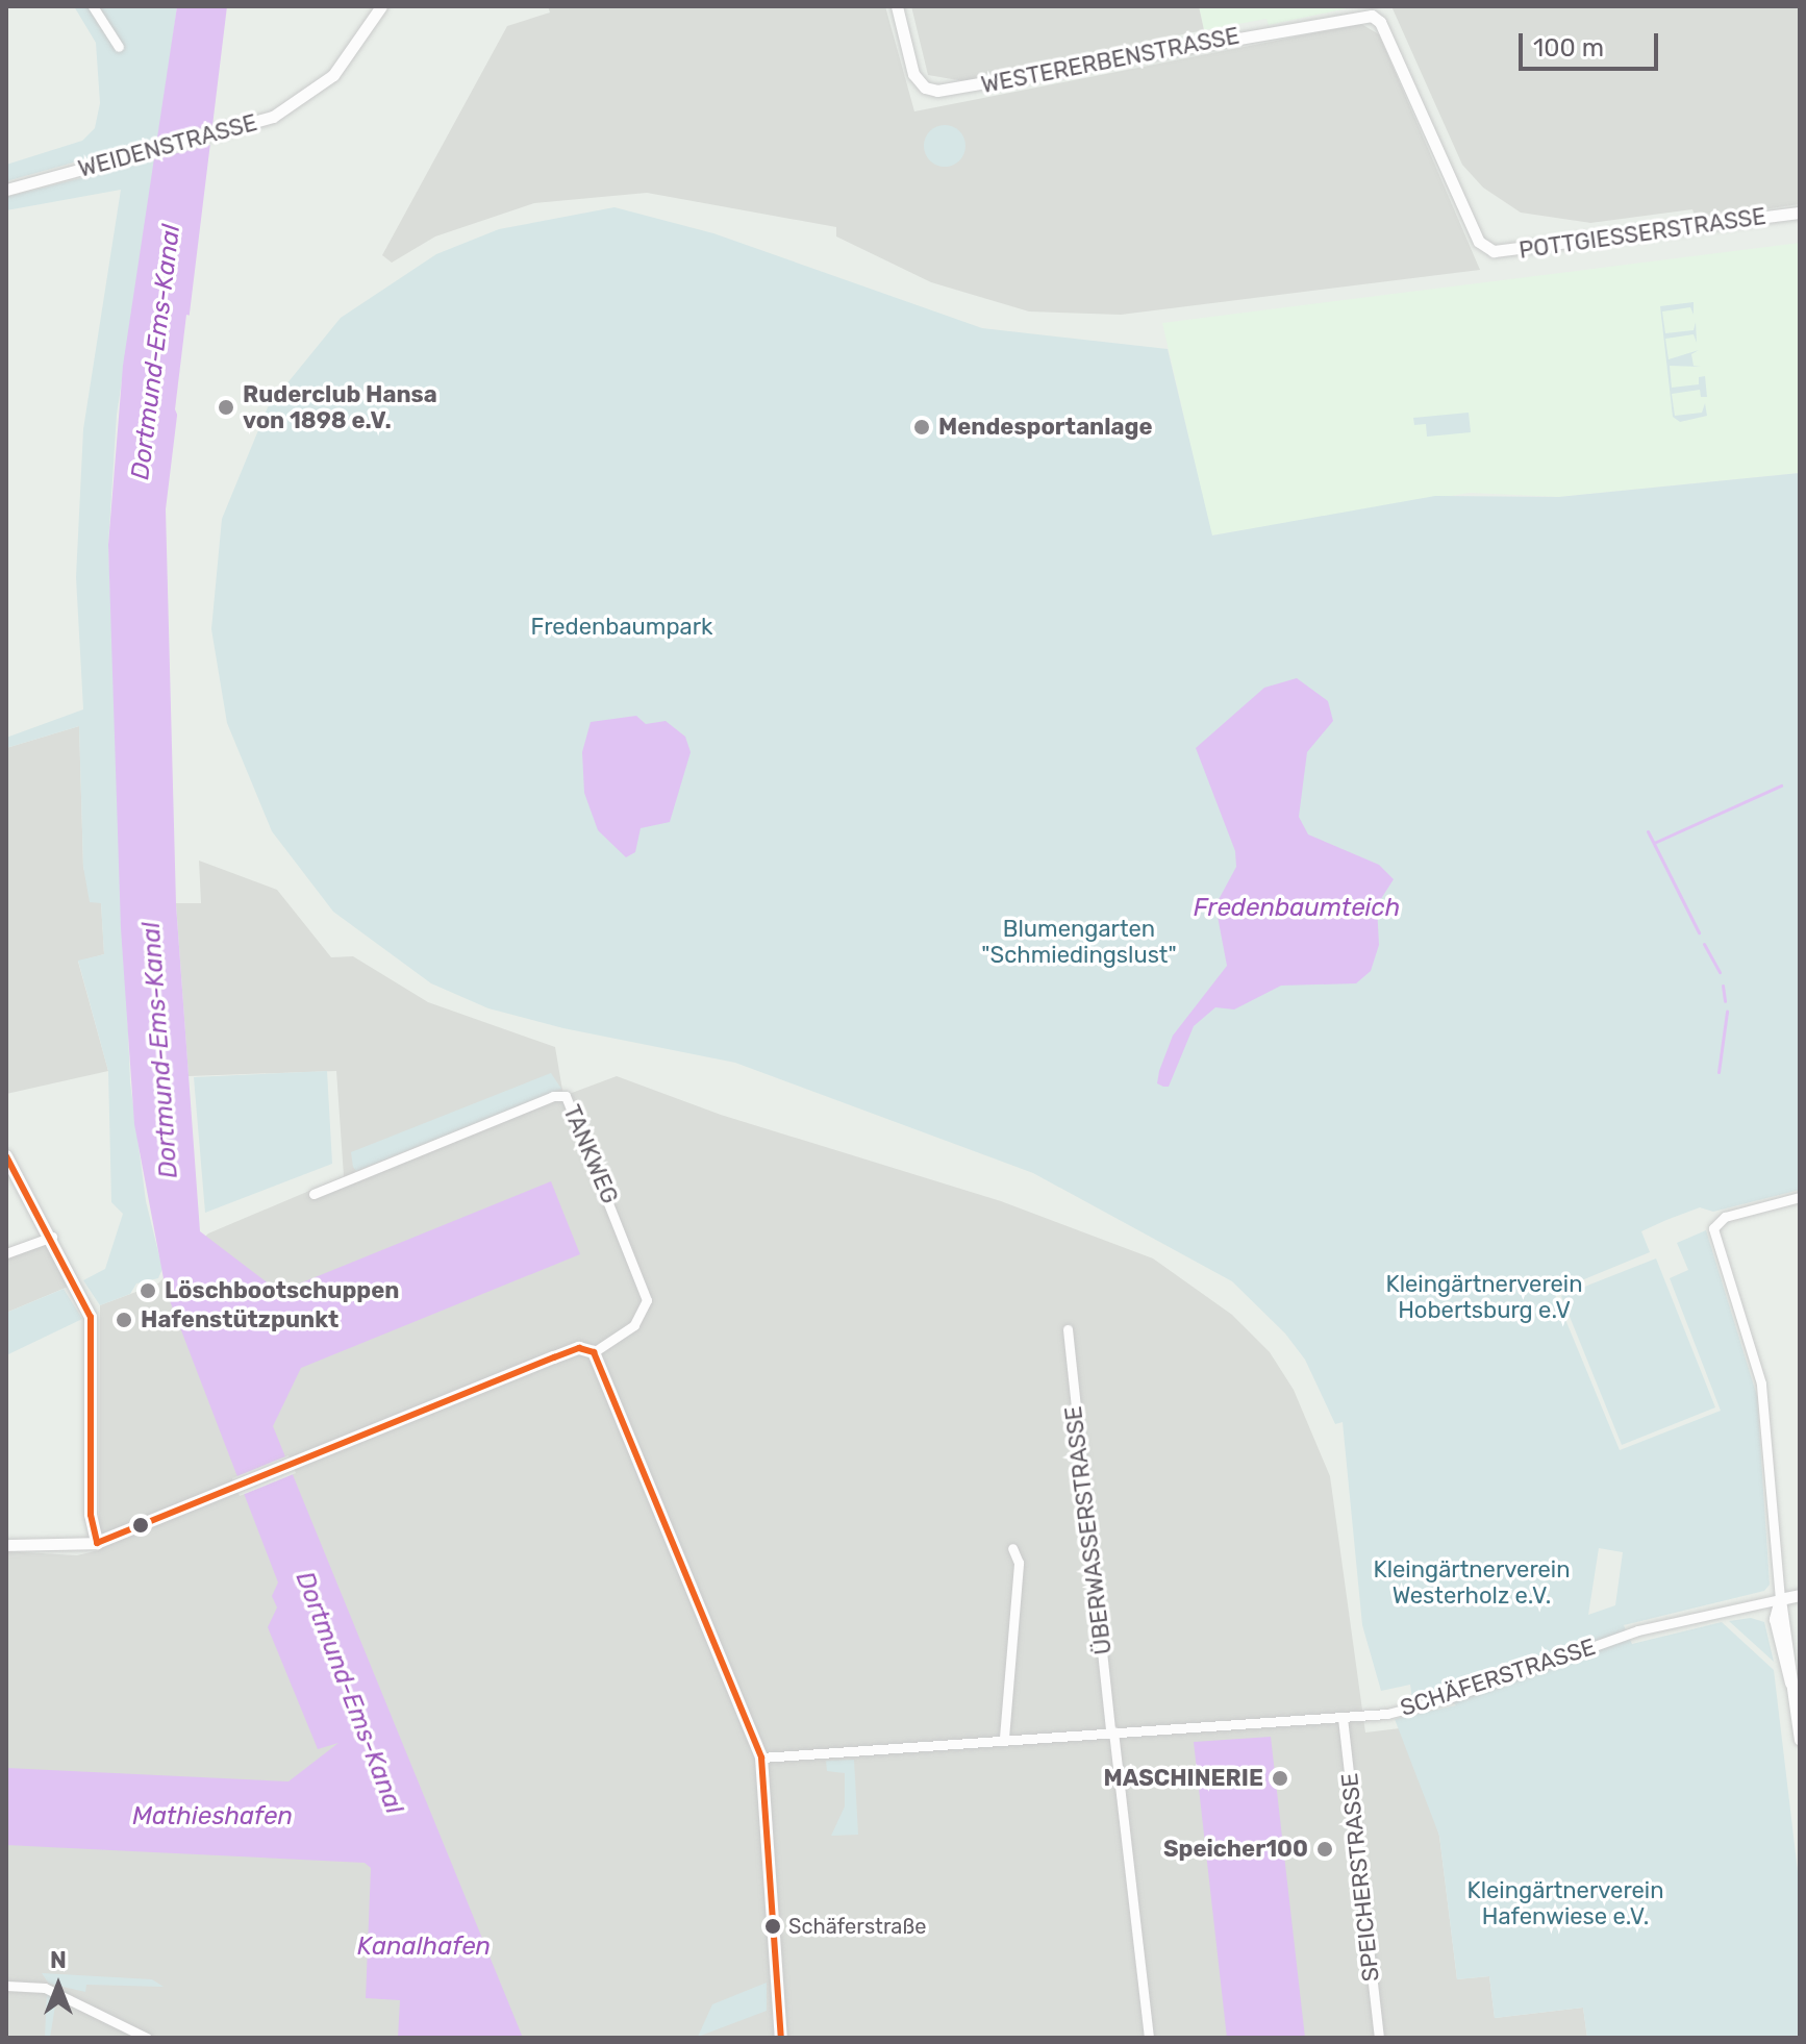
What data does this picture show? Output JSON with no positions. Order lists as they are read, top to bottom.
{
  "streets": {
    "street": [
      "WESTERERBENSTRASSE",
      "WEIDENSTRASSE",
      "POTTGIESSERSTRASSE",
      "TANKWEG",
      "ÜBERWASSERSTRASSE",
      "SCHÄFERSTRASSE",
      "SPEICHERSTRASSE"
    ]
  },
  "crossings": [
    ["WESTERERBENSTRASSE", "POTTGIESSERSTRASSE"],
    ["ÜBERWASSERSTRASSE", "SCHÄFERSTRASSE"],
    ["SCHÄFERSTRASSE", "SPEICHERSTRASSE"]
  ],
  "water": [
    "Dortmund-Ems-Kanal",
    "Fredenbaumteich",
    "Mathieshafen",
    "Kanalhafen"
  ],
  "parks": [
    "Fredenbaumpark",
    "Blumengarten \"Schmiedingslust\"",
    "Kleingärtnerverein Hobertsburg e.V",
    "Kleingärtnerverein Westerholz e.V.",
    "Kleingärtnerverein Hafenwiese e.V."
  ],
  "places": [
    "Ruderclub Hansa von 1898 e.V.",
    "Mendesportanlage",
    "Löschbootschuppen",
    "Hafenstützpunkt",
    "MASCHINERIE",
    "Speicher100",
    "Schäferstraße"
  ],
  "scale_bar": "100 m",
  "north": "top"
}
